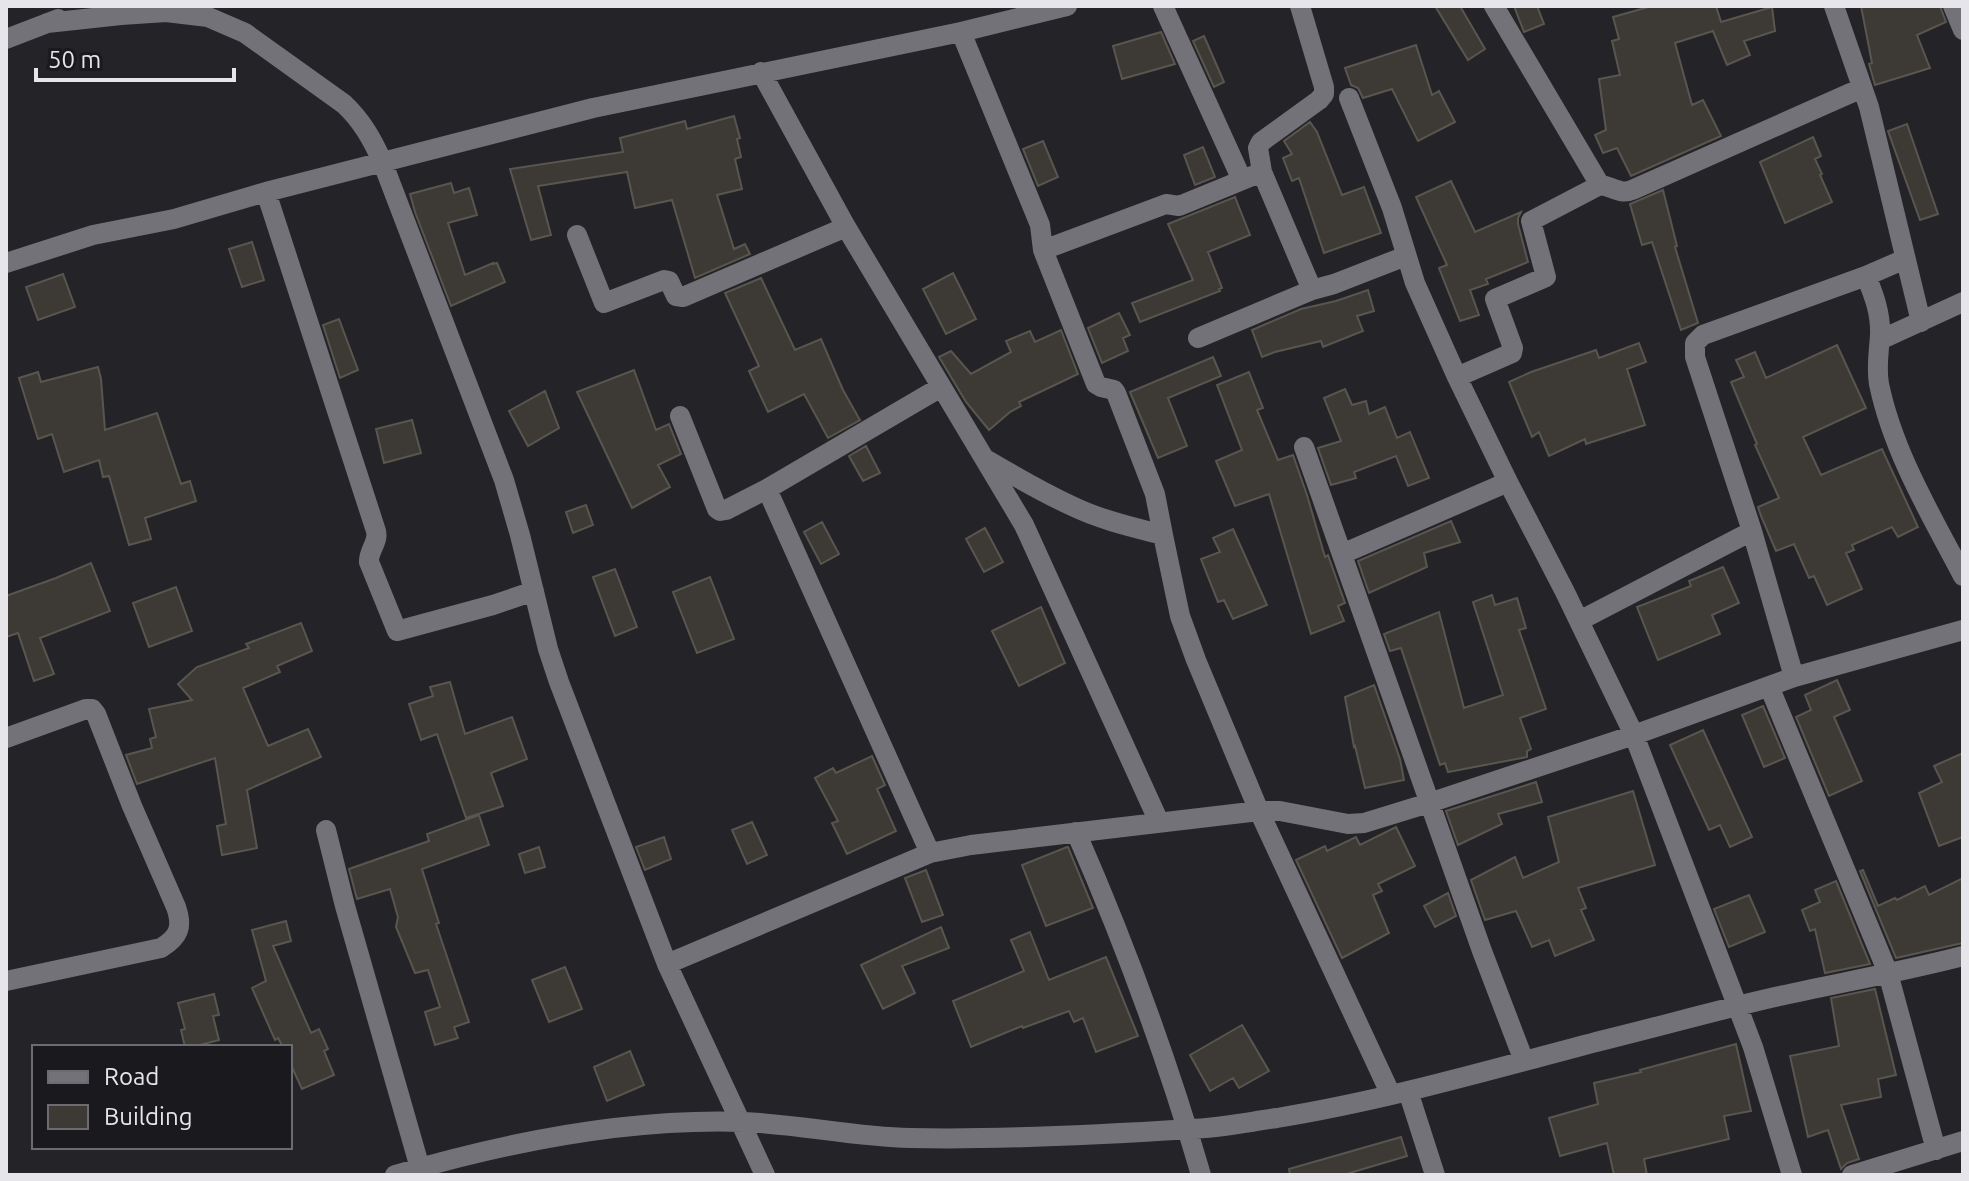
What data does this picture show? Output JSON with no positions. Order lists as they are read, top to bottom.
{
  "legend": ["Road", "Building"],
  "scale_bar": "50 m"
}
